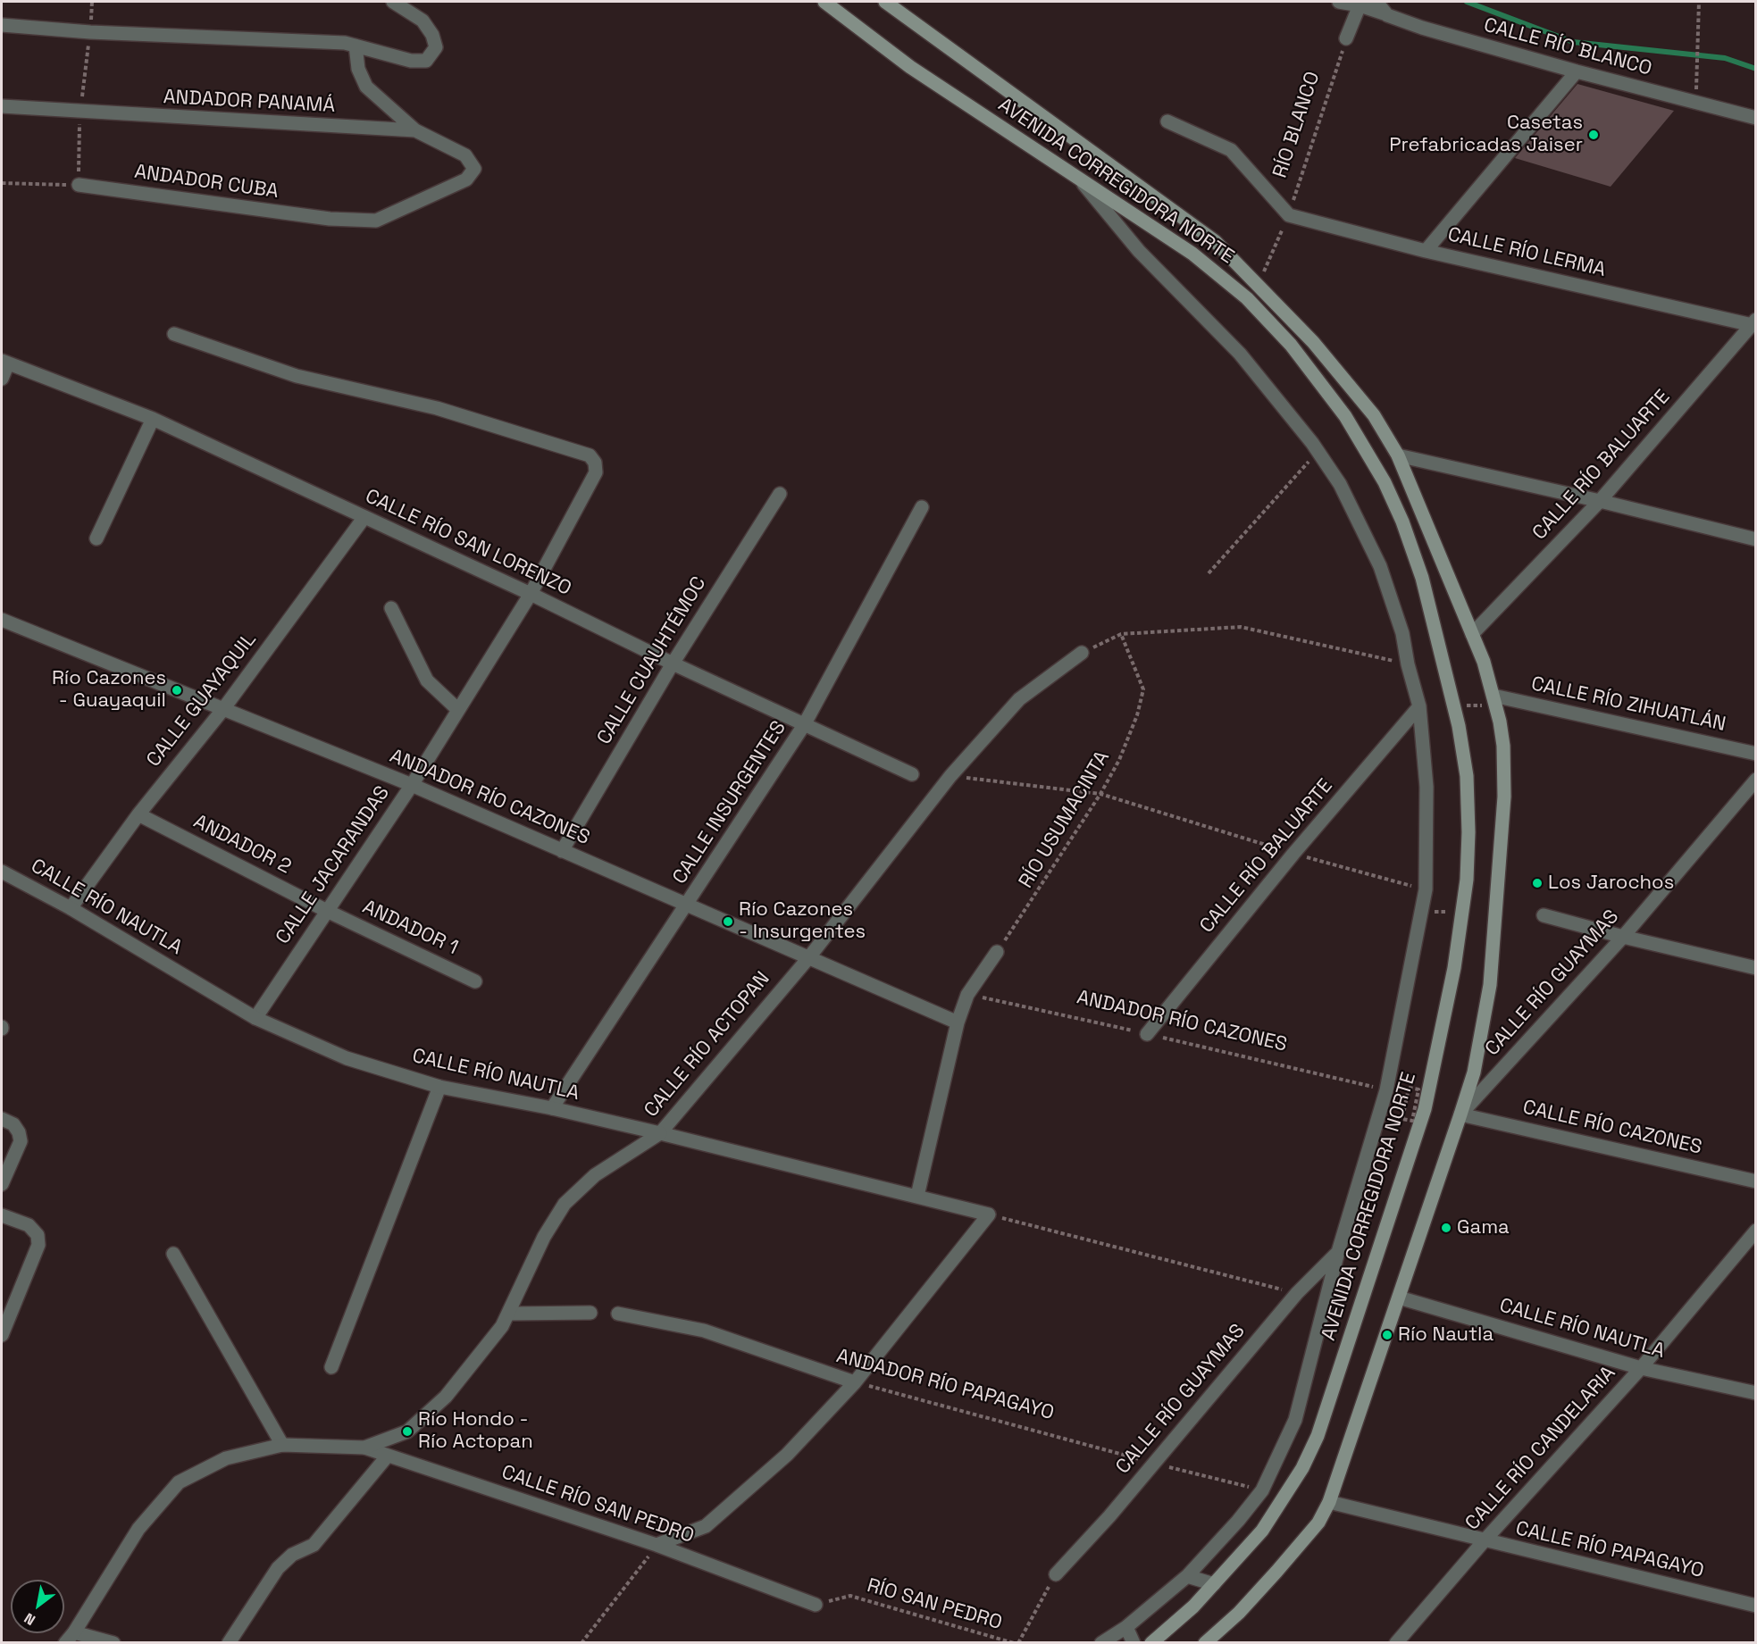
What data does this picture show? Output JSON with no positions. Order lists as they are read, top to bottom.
{
  "streets": {
    "main road": ["AVENIDA CORREGIDORA NORTE"],
    "street": [
      "CALLE RÍO BLANCO",
      "ANDADOR PANAMÁ",
      "ANDADOR CUBA",
      "CALLE RÍO LERMA",
      "CALLE RÍO BALUARTE",
      "CALLE RÍO SAN LORENZO",
      "CALLE CUAUHTÉMOC",
      "CALLE GUAYAQUIL",
      "CALLE RÍO ZIHUATLÁN",
      "ANDADOR RÍO CAZONES",
      "CALLE INSURGENTES",
      "ANDADOR 2",
      "CALLE JACARANDAS",
      "CALLE RÍO NAUTLA",
      "ANDADOR 1",
      "CALLE RÍO GUAYMAS",
      "CALLE RÍO ACTOPAN",
      "CALLE RÍO CAZONES",
      "ANDADOR RÍO PAPAGAYO",
      "CALLE RÍO CANDELARIA",
      "CALLE RÍO SAN PEDRO",
      "CALLE RÍO PAPAGAYO"
    ],
    "path": ["RÍO BLANCO", "RÍO USUMACINTA", "RÍO SAN PEDRO"]
  },
  "crossings": [
    ["ANDADOR PANAMÁ", "ANDADOR CUBA"],
    ["RÍO BLANCO", "AVENIDA CORREGIDORA NORTE"],
    ["RÍO BLANCO", "CALLE RÍO LERMA"],
    ["AVENIDA CORREGIDORA NORTE", "CALLE RÍO BALUARTE"],
    ["AVENIDA CORREGIDORA NORTE", "CALLE RÍO ZIHUATLÁN"],
    ["AVENIDA CORREGIDORA NORTE", "CALLE RÍO NAUTLA"],
    ["AVENIDA CORREGIDORA NORTE", "CALLE RÍO GUAYMAS"],
    ["AVENIDA CORREGIDORA NORTE", "CALLE RÍO CAZONES"],
    ["AVENIDA CORREGIDORA NORTE", "CALLE RÍO PAPAGAYO"],
    ["CALLE RÍO LERMA", "CALLE RÍO BALUARTE"],
    ["CALLE RÍO BALUARTE", "ANDADOR RÍO CAZONES"],
    ["CALLE RÍO SAN LORENZO", "CALLE CUAUHTÉMOC"],
    ["CALLE RÍO SAN LORENZO", "CALLE GUAYAQUIL"],
    ["CALLE RÍO SAN LORENZO", "CALLE INSURGENTES"],
    ["CALLE RÍO SAN LORENZO", "CALLE JACARANDAS"],
    ["CALLE CUAUHTÉMOC", "ANDADOR RÍO CAZONES"],
    ["CALLE GUAYAQUIL", "ANDADOR RÍO CAZONES"],
    ["CALLE GUAYAQUIL", "ANDADOR 2"],
    ["CALLE GUAYAQUIL", "CALLE RÍO NAUTLA"],
    ["ANDADOR RÍO CAZONES", "CALLE INSURGENTES"],
    ["ANDADOR RÍO CAZONES", "CALLE JACARANDAS"],
    ["ANDADOR RÍO CAZONES", "CALLE RÍO ACTOPAN"],
    ["CALLE INSURGENTES", "CALLE RÍO NAUTLA"],
    ["ANDADOR 2", "CALLE JACARANDAS"],
    ["ANDADOR 2", "ANDADOR 1"],
    ["CALLE JACARANDAS", "CALLE RÍO NAUTLA"],
    ["CALLE JACARANDAS", "ANDADOR 1"],
    ["CALLE RÍO NAUTLA", "CALLE RÍO ACTOPAN"],
    ["CALLE RÍO NAUTLA", "CALLE RÍO CANDELARIA"],
    ["CALLE RÍO GUAYMAS", "CALLE RÍO CAZONES"],
    ["CALLE RÍO GUAYMAS", "ANDADOR RÍO PAPAGAYO"],
    ["CALLE RÍO ACTOPAN", "CALLE RÍO SAN PEDRO"],
    ["CALLE RÍO CANDELARIA", "CALLE RÍO PAPAGAYO"],
    ["CALLE RÍO SAN PEDRO", "RÍO SAN PEDRO"]
  ],
  "places": [
    "Casetas Prefabricadas Jaiser",
    "Río Cazones - Guayaquil",
    "Los Jarochos",
    "Río Cazones - Insurgentes",
    "Gama",
    "Río Nautla",
    "Río Hondo - Río Actopan"
  ],
  "north": "bottom left"
}
